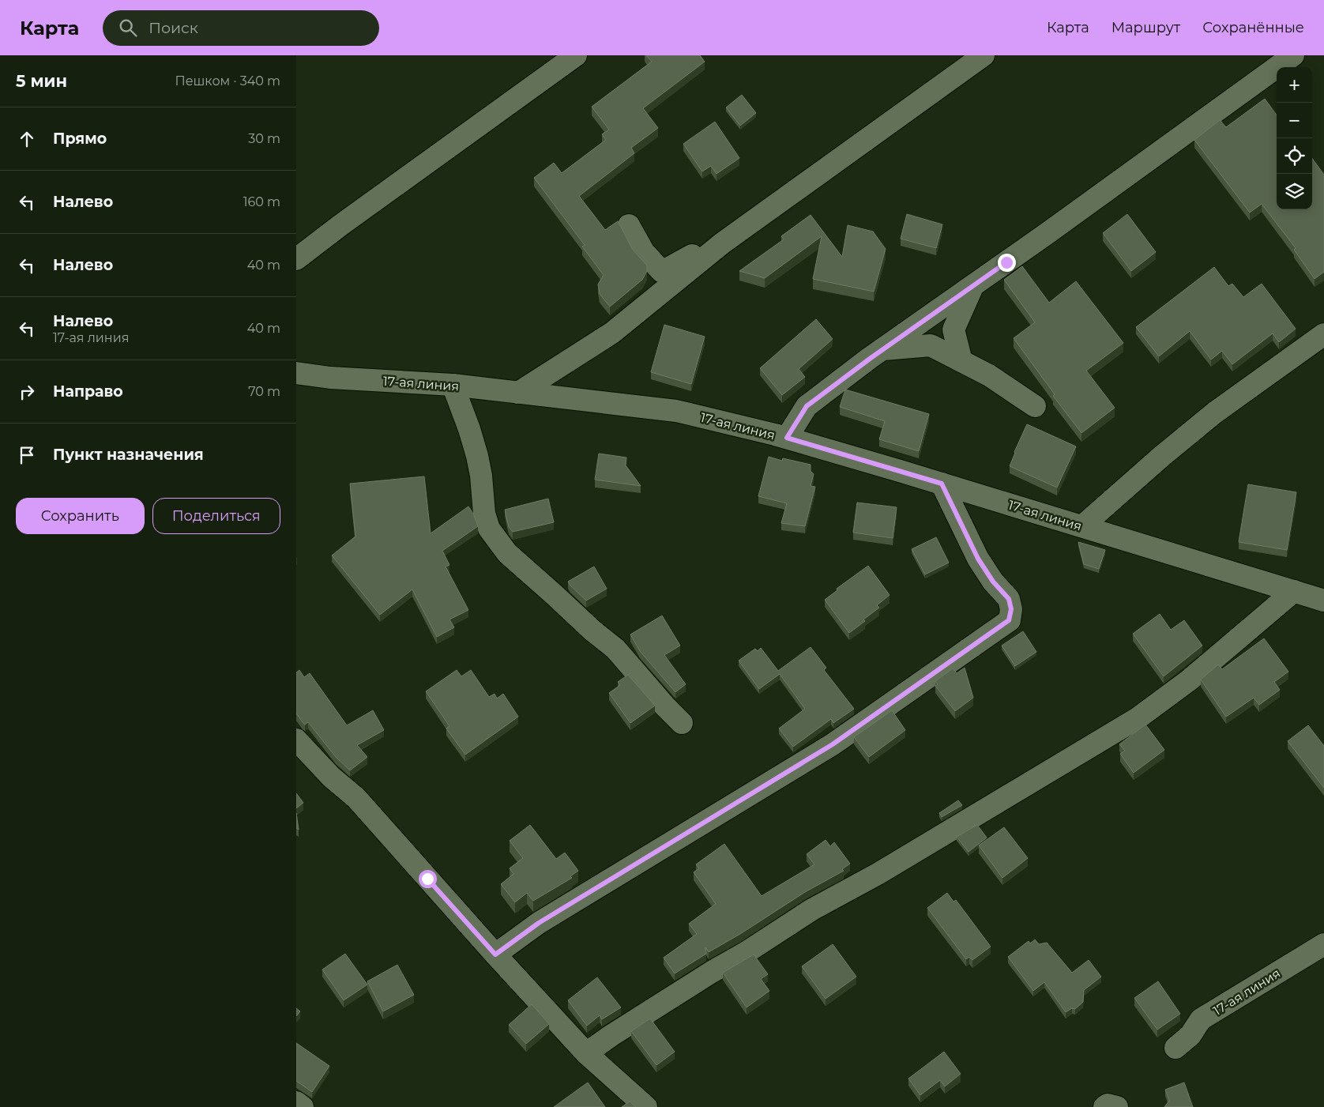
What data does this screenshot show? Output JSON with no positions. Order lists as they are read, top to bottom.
{
  "streets": {
    "street": ["17-ая линия"]
  },
  "page": {
    "header": "Карта",
    "search": "Поиск",
    "nav": ["Карта", "Маршрут", "Сохранённые"],
    "heading": ["5 мин", "Пешком · 340 m"],
    "map_buttons": ["+", "−"],
    "list": [
      ["Прямо", "30 m"],
      ["Налево", "160 m"],
      ["Налево", "40 m"],
      ["Налево", "17-ая линия", "40 m"],
      ["Направо", "70 m"],
      "Пункт назначения"
    ],
    "buttons": ["Сохранить", "Поделиться"]
  }
}
